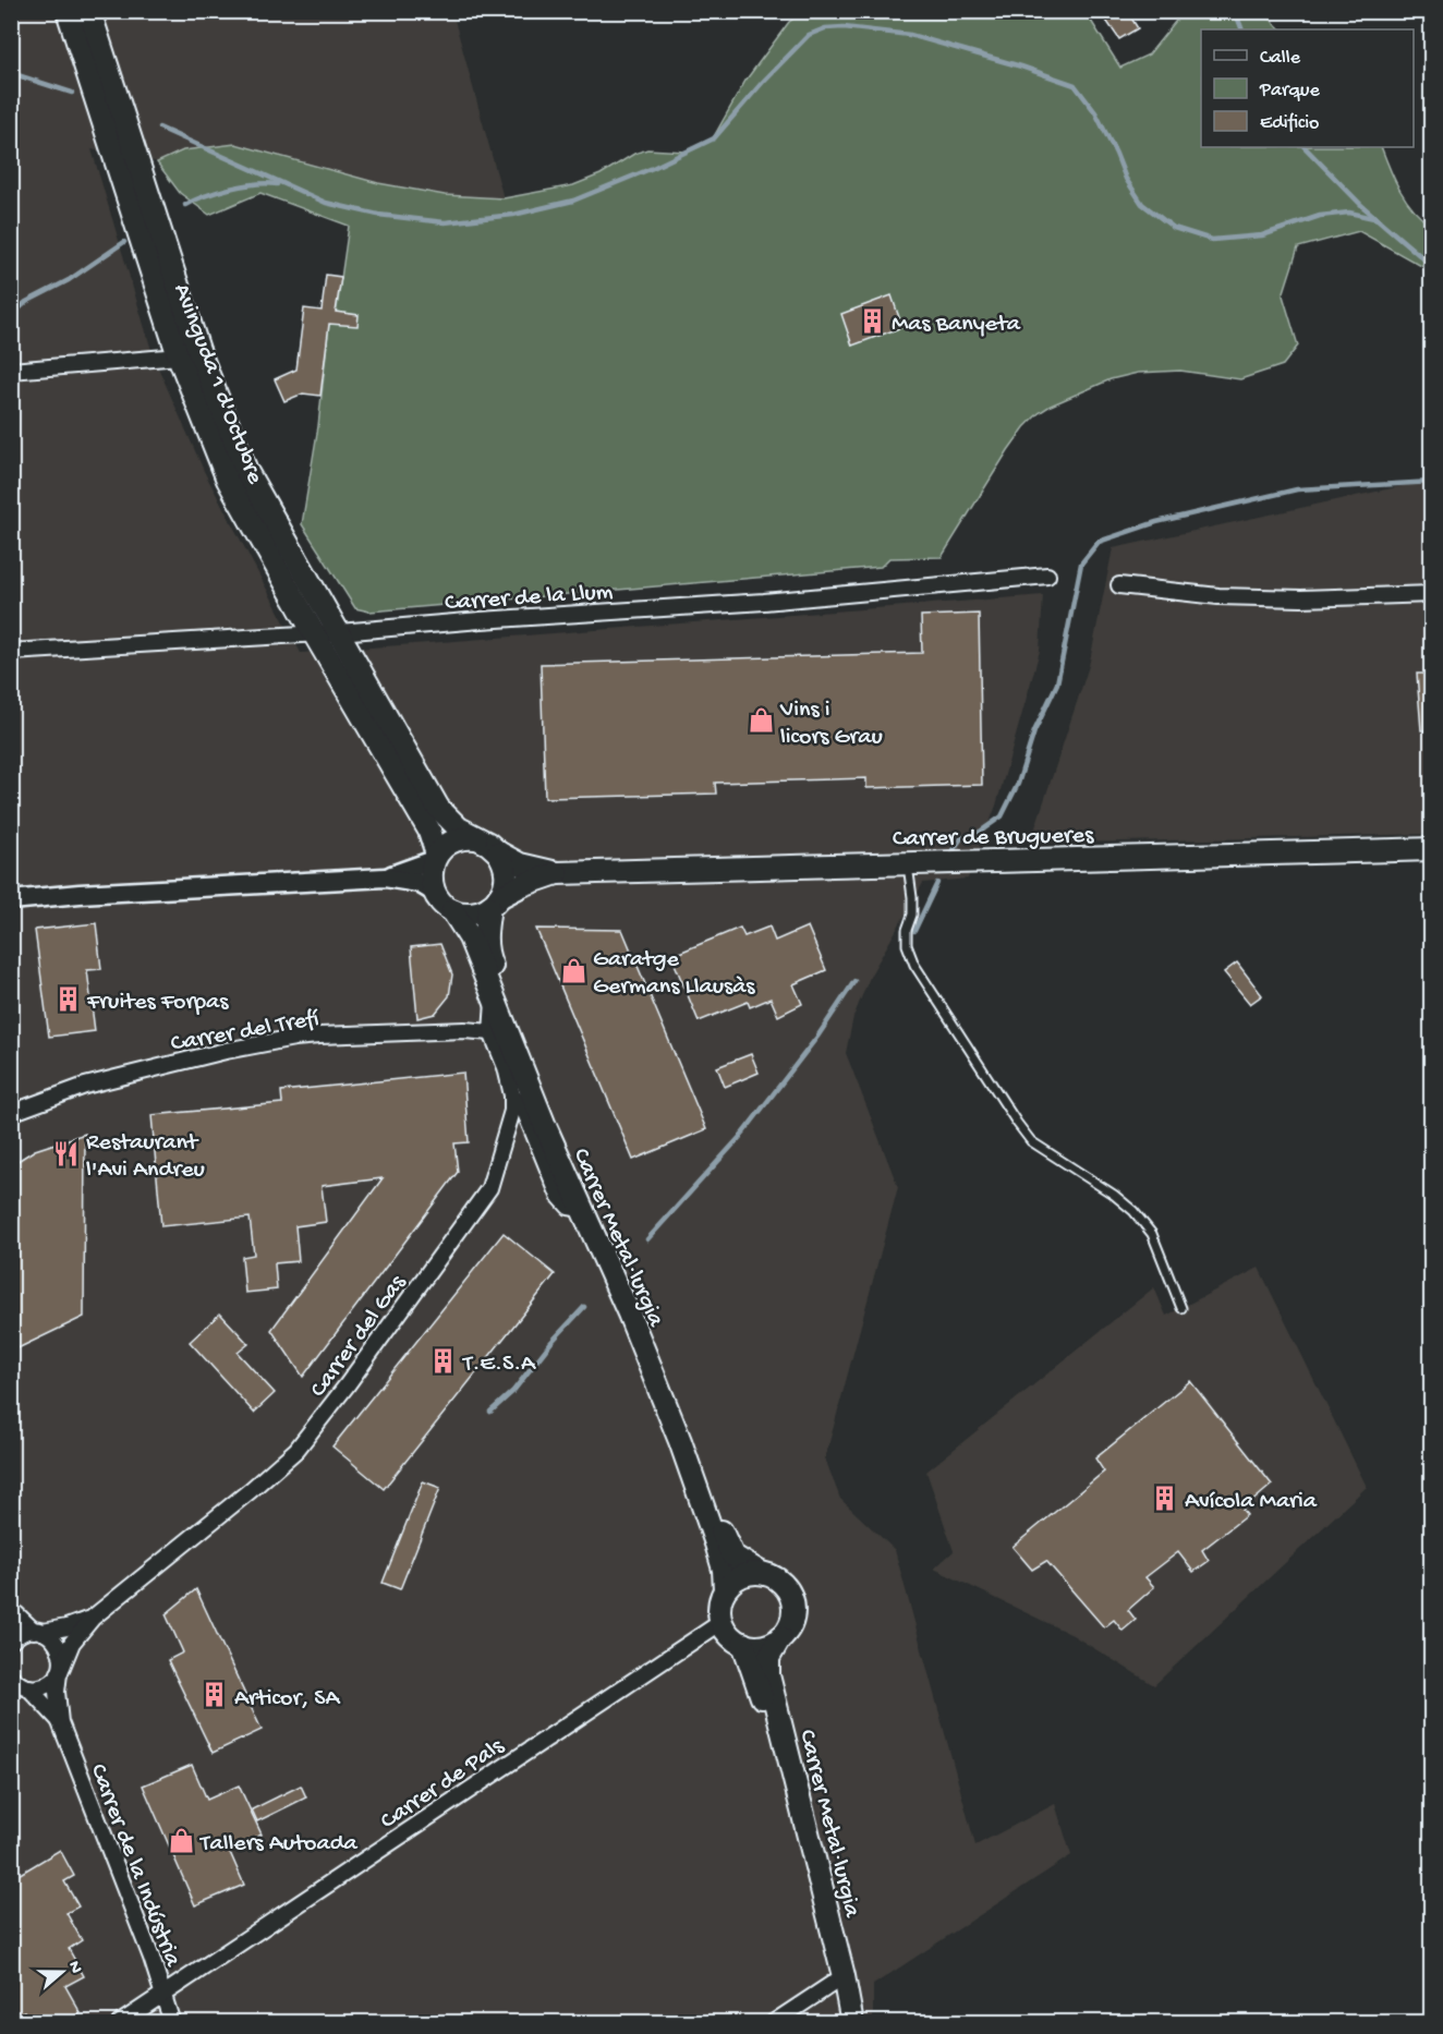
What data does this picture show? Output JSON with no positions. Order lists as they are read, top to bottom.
{
  "streets": {
    "main road": ["Avinguda 1 d'Octubre", "Carrer de Brugueres", "Carrer Metal·lurgia"],
    "street": [
      "Carrer de la Llum",
      "Carrer del Trefí",
      "Carrer del Gas",
      "Carrer de Pals",
      "Carrer de la Indústria"
    ]
  },
  "crossings": [
    ["Avinguda 1 d'Octubre", "Carrer de la Llum"],
    ["Carrer del Trefí", "Carrer del Gas"],
    ["Carrer Metal·lurgia", "Carrer del Gas"],
    ["Carrer Metal·lurgia", "Carrer de Pals"],
    ["Carrer del Gas", "Carrer de la Indústria"],
    ["Carrer de Pals", "Carrer de la Indústria"]
  ],
  "places": {
    "building": [
      "Mas Banyeta",
      "Fruites Forpas",
      "T.E.S.A",
      "Avícola Maria",
      "Articor, SA"
    ],
    "shop": ["Vins i licors Grau", "Garatge Germans Llausàs", "Tallers Autoada"],
    "restaurant": ["Restaurant l'Avi Andreu"]
  },
  "legend": ["Calle", "Parque", "Edificio"],
  "north": "right"
}
